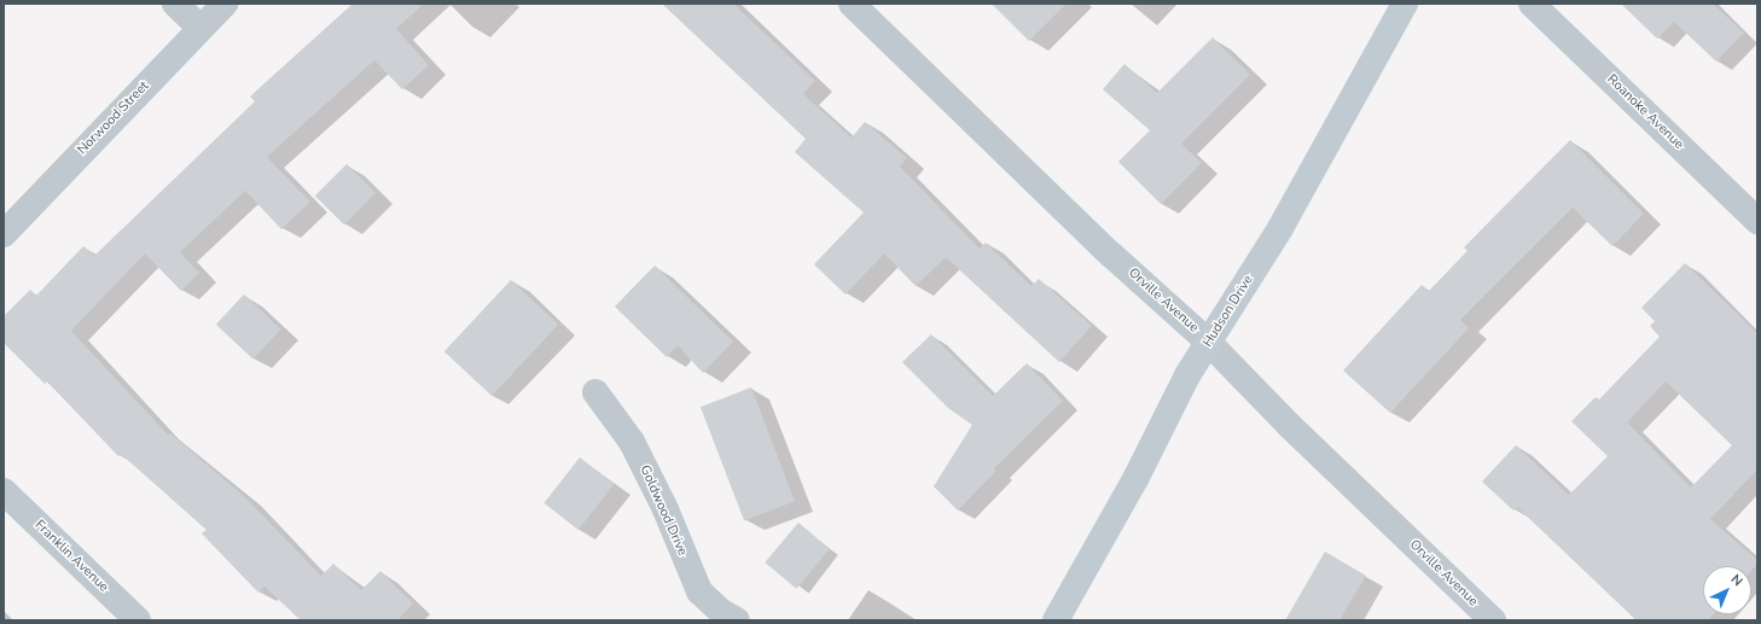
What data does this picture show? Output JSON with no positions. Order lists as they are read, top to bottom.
{
  "streets": {
    "street": [
      "Roanoke Avenue",
      "Norwood Street",
      "Orville Avenue",
      "Hudson Drive",
      "Goldwood Drive",
      "Franklin Avenue"
    ]
  },
  "crossings": [
    ["Orville Avenue", "Hudson Drive"]
  ],
  "north": "top right"
}
